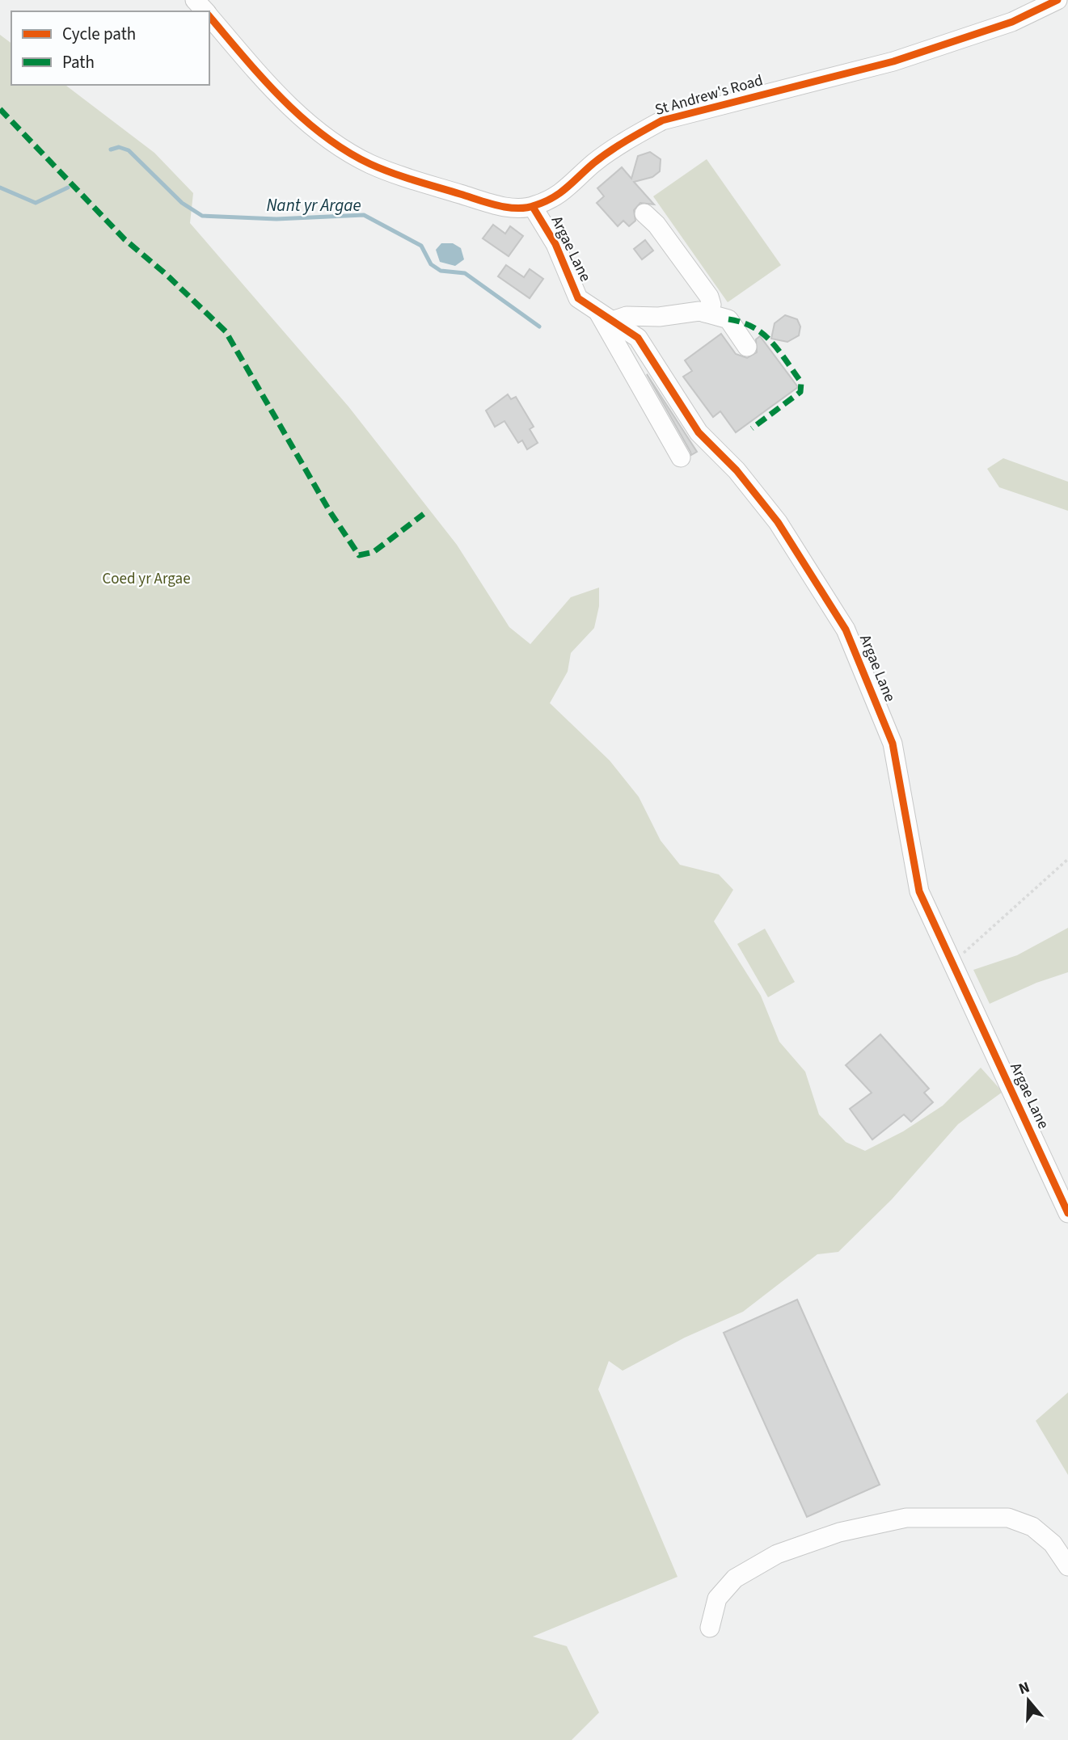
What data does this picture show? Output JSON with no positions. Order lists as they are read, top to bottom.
{
  "streets": {
    "street": ["St Andrew's Road", "Argae Lane"]
  },
  "crossings": [
    ["St Andrew's Road", "Argae Lane"]
  ],
  "water": ["Nant yr Argae"],
  "parks": ["Coed yr Argae"],
  "legend": ["Cycle path", "Path"],
  "north": "top"
}
